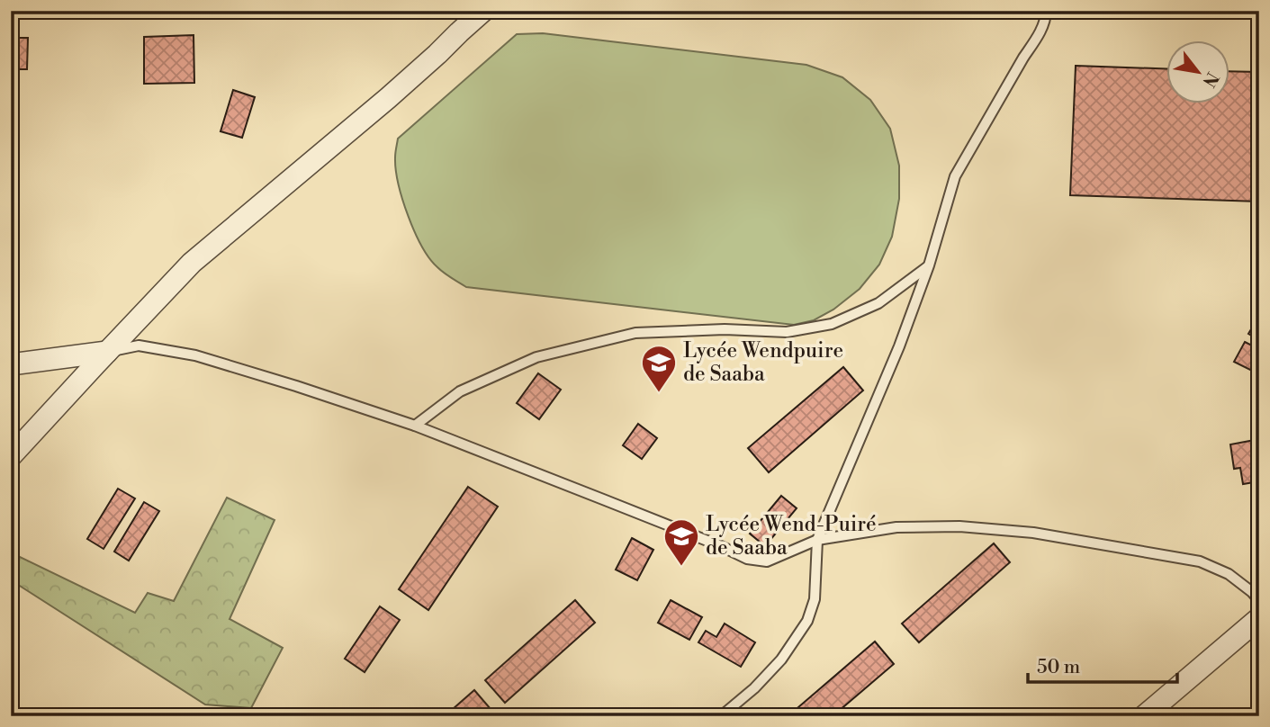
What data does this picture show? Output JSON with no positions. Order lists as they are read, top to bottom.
{
  "places": {
    "school or university": ["Lycée Wendpuire de Saaba", "Lycée Wend-Puiré de Saaba"]
  },
  "scale_bar": "50 m",
  "north": "bottom right"
}
